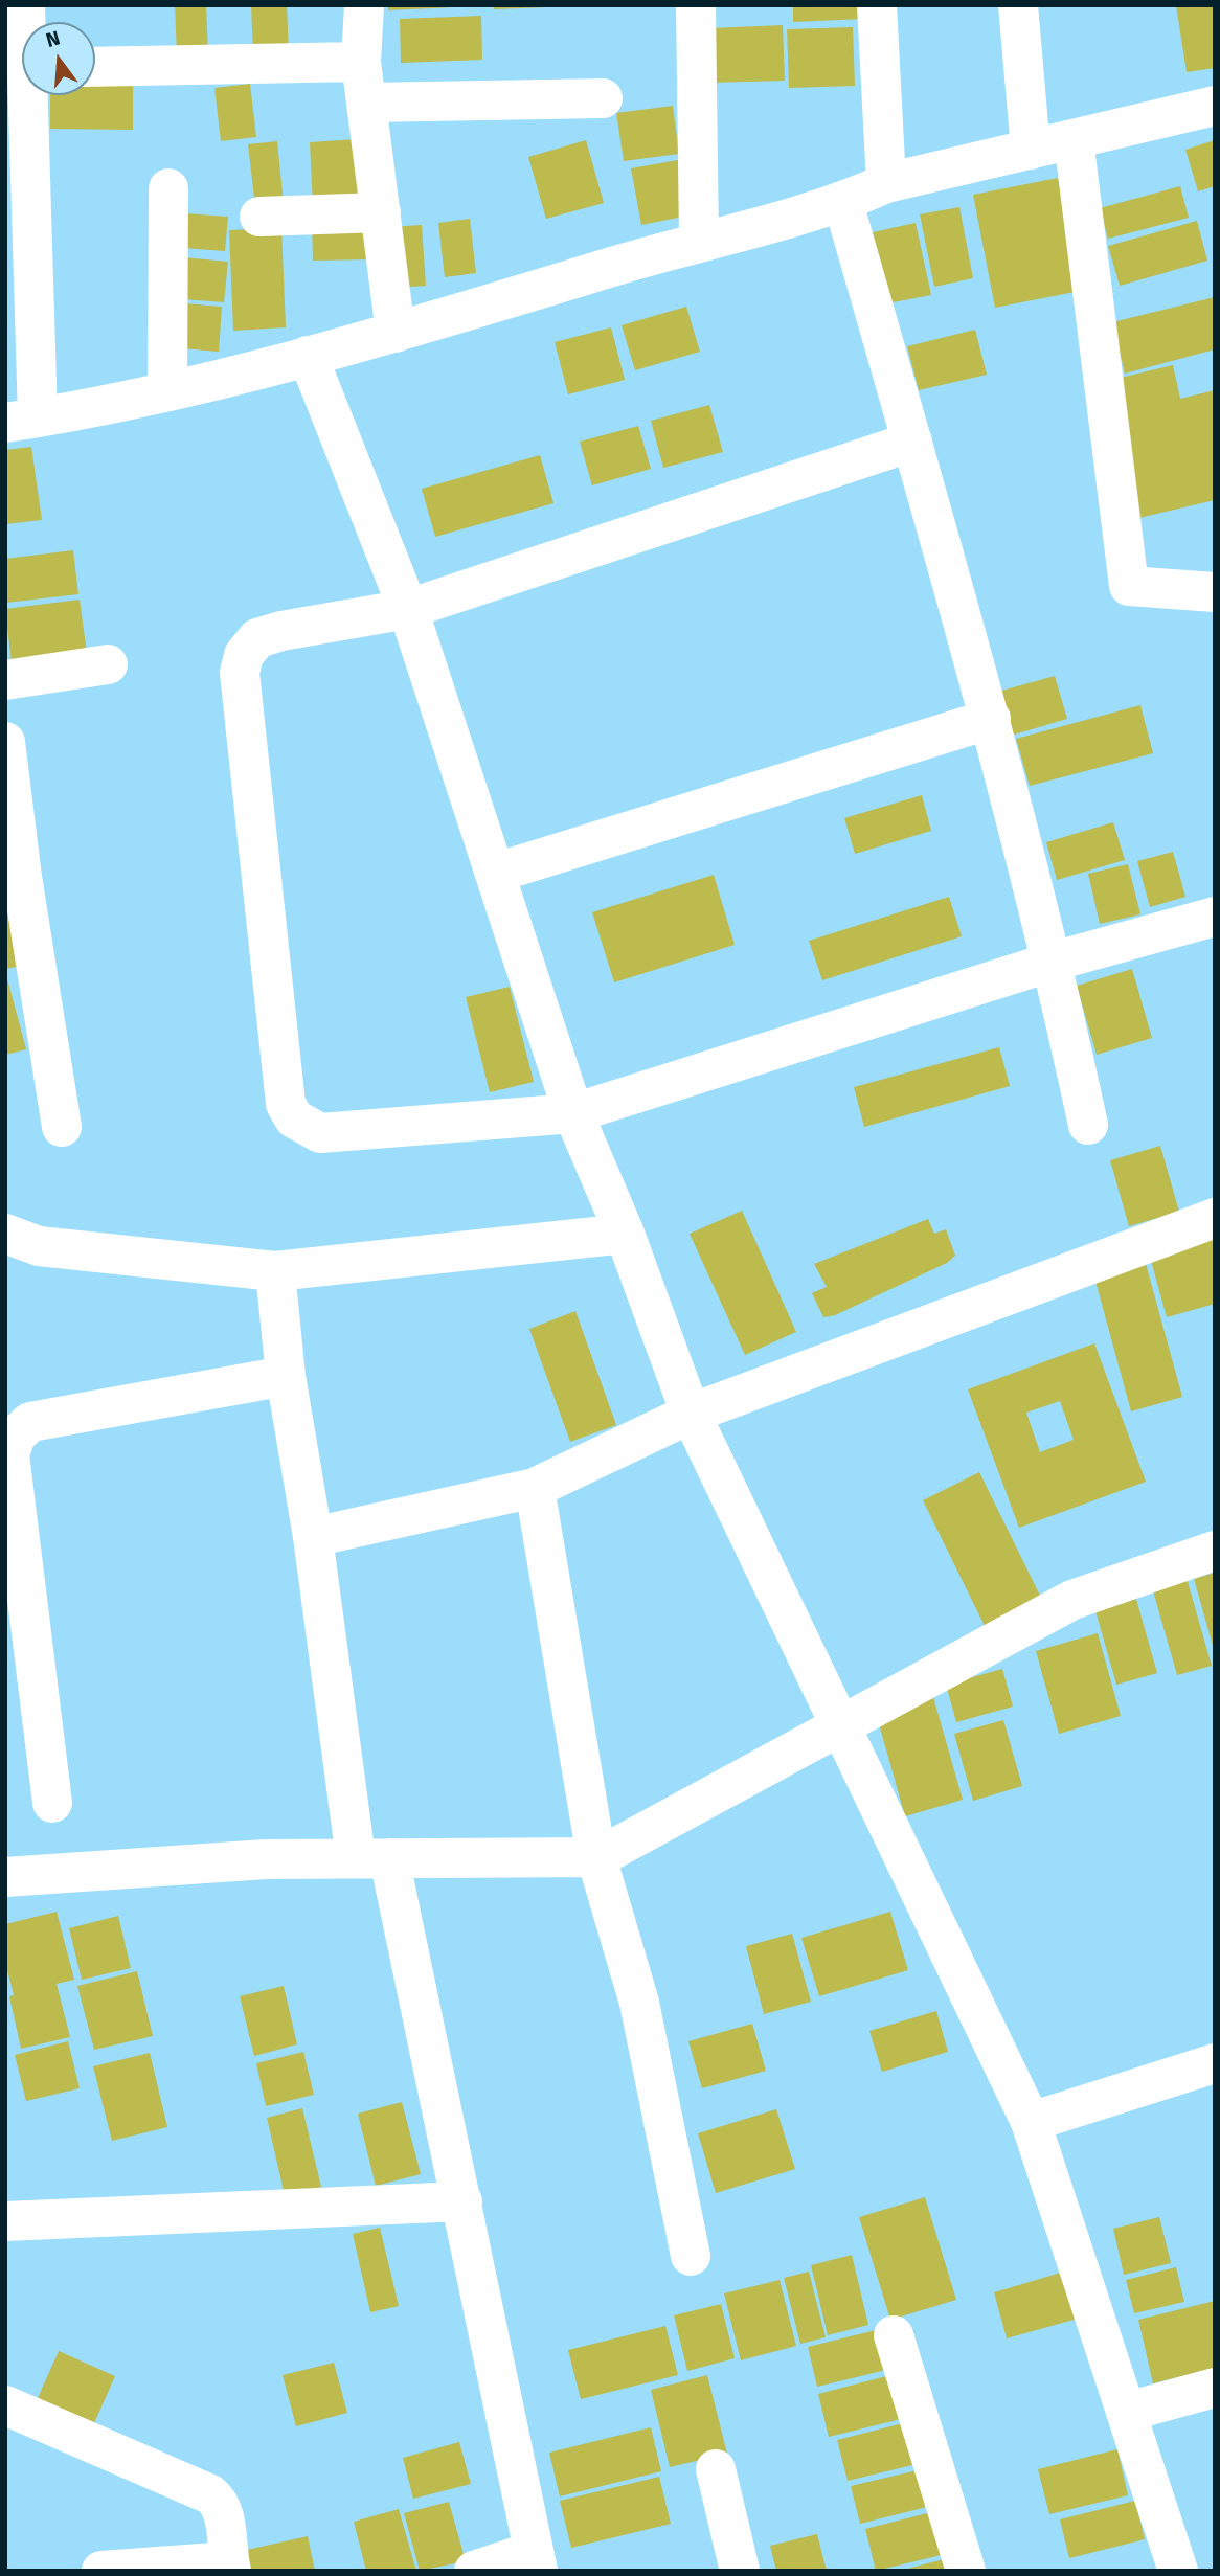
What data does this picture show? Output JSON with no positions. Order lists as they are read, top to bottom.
{
  "north": "top"
}
